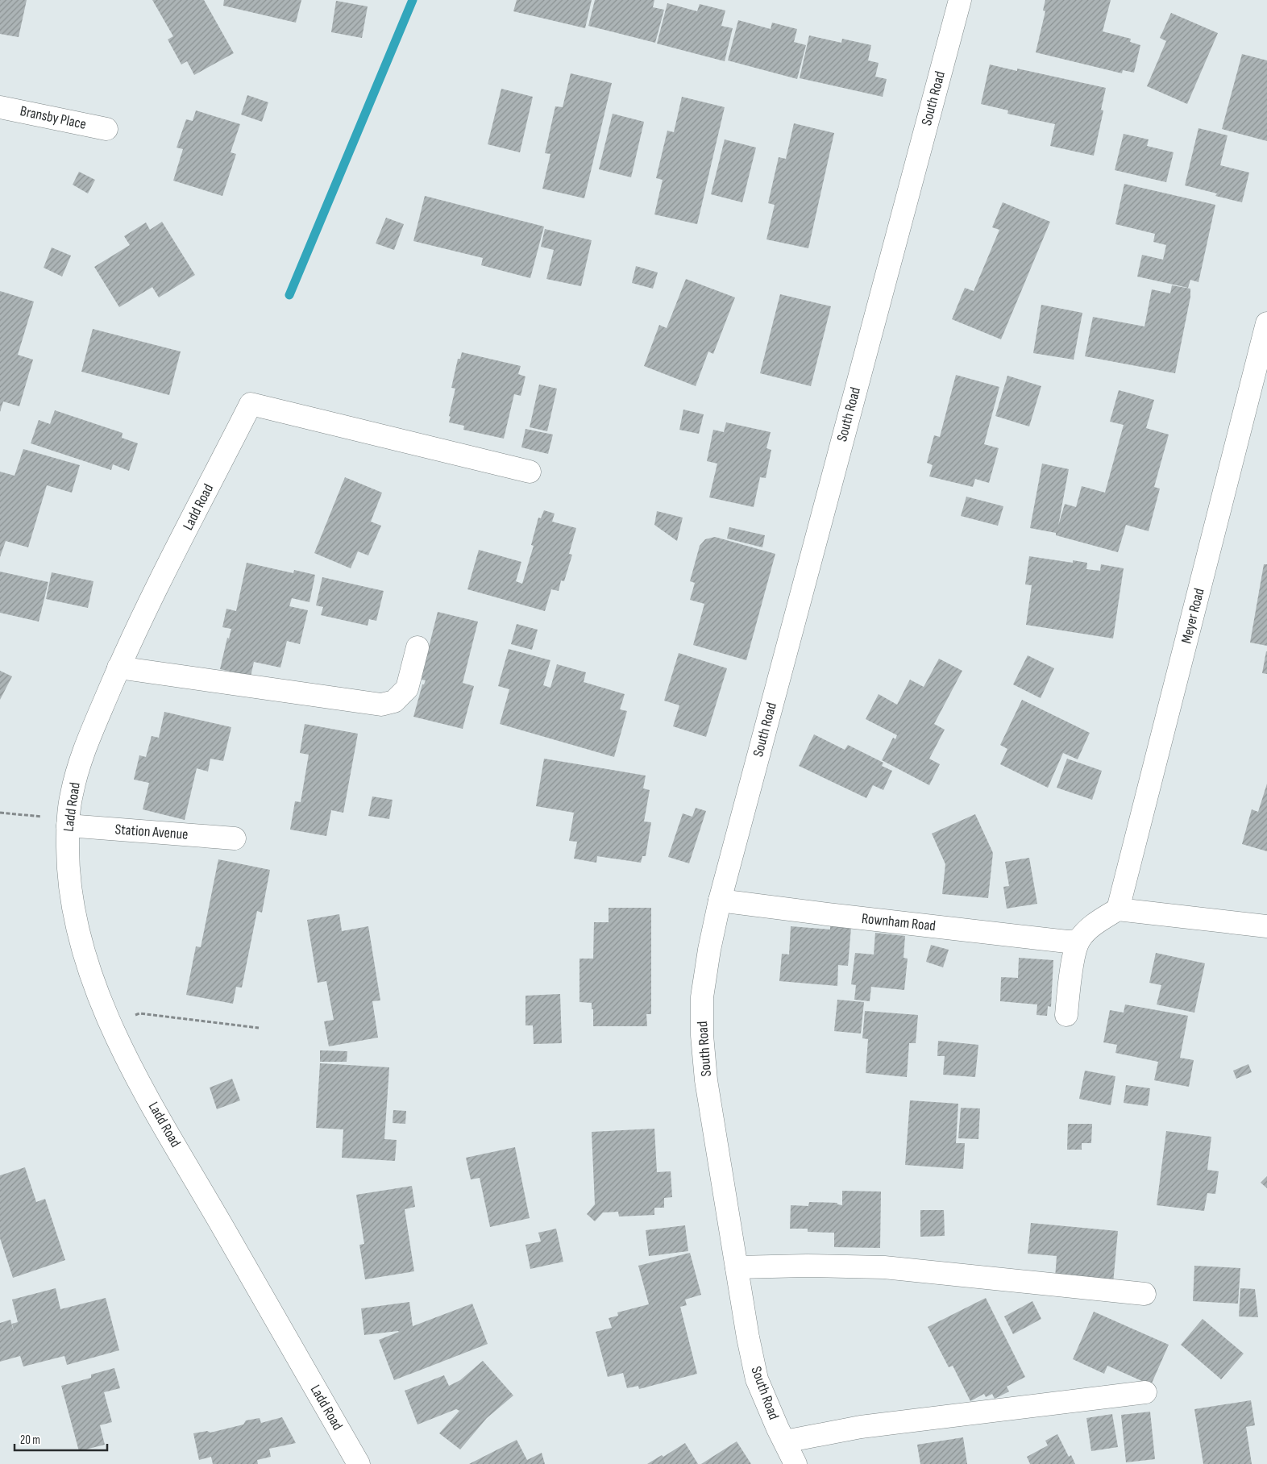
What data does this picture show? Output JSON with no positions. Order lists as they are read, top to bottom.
{
  "streets": {
    "street": [
      "South Road",
      "Bransby Place",
      "Ladd Road",
      "Meyer Road",
      "Station Avenue",
      "Rownham Road"
    ]
  },
  "crossings": [
    ["South Road", "Rownham Road"],
    ["Ladd Road", "Station Avenue"]
  ],
  "scale_bar": "20 m"
}
